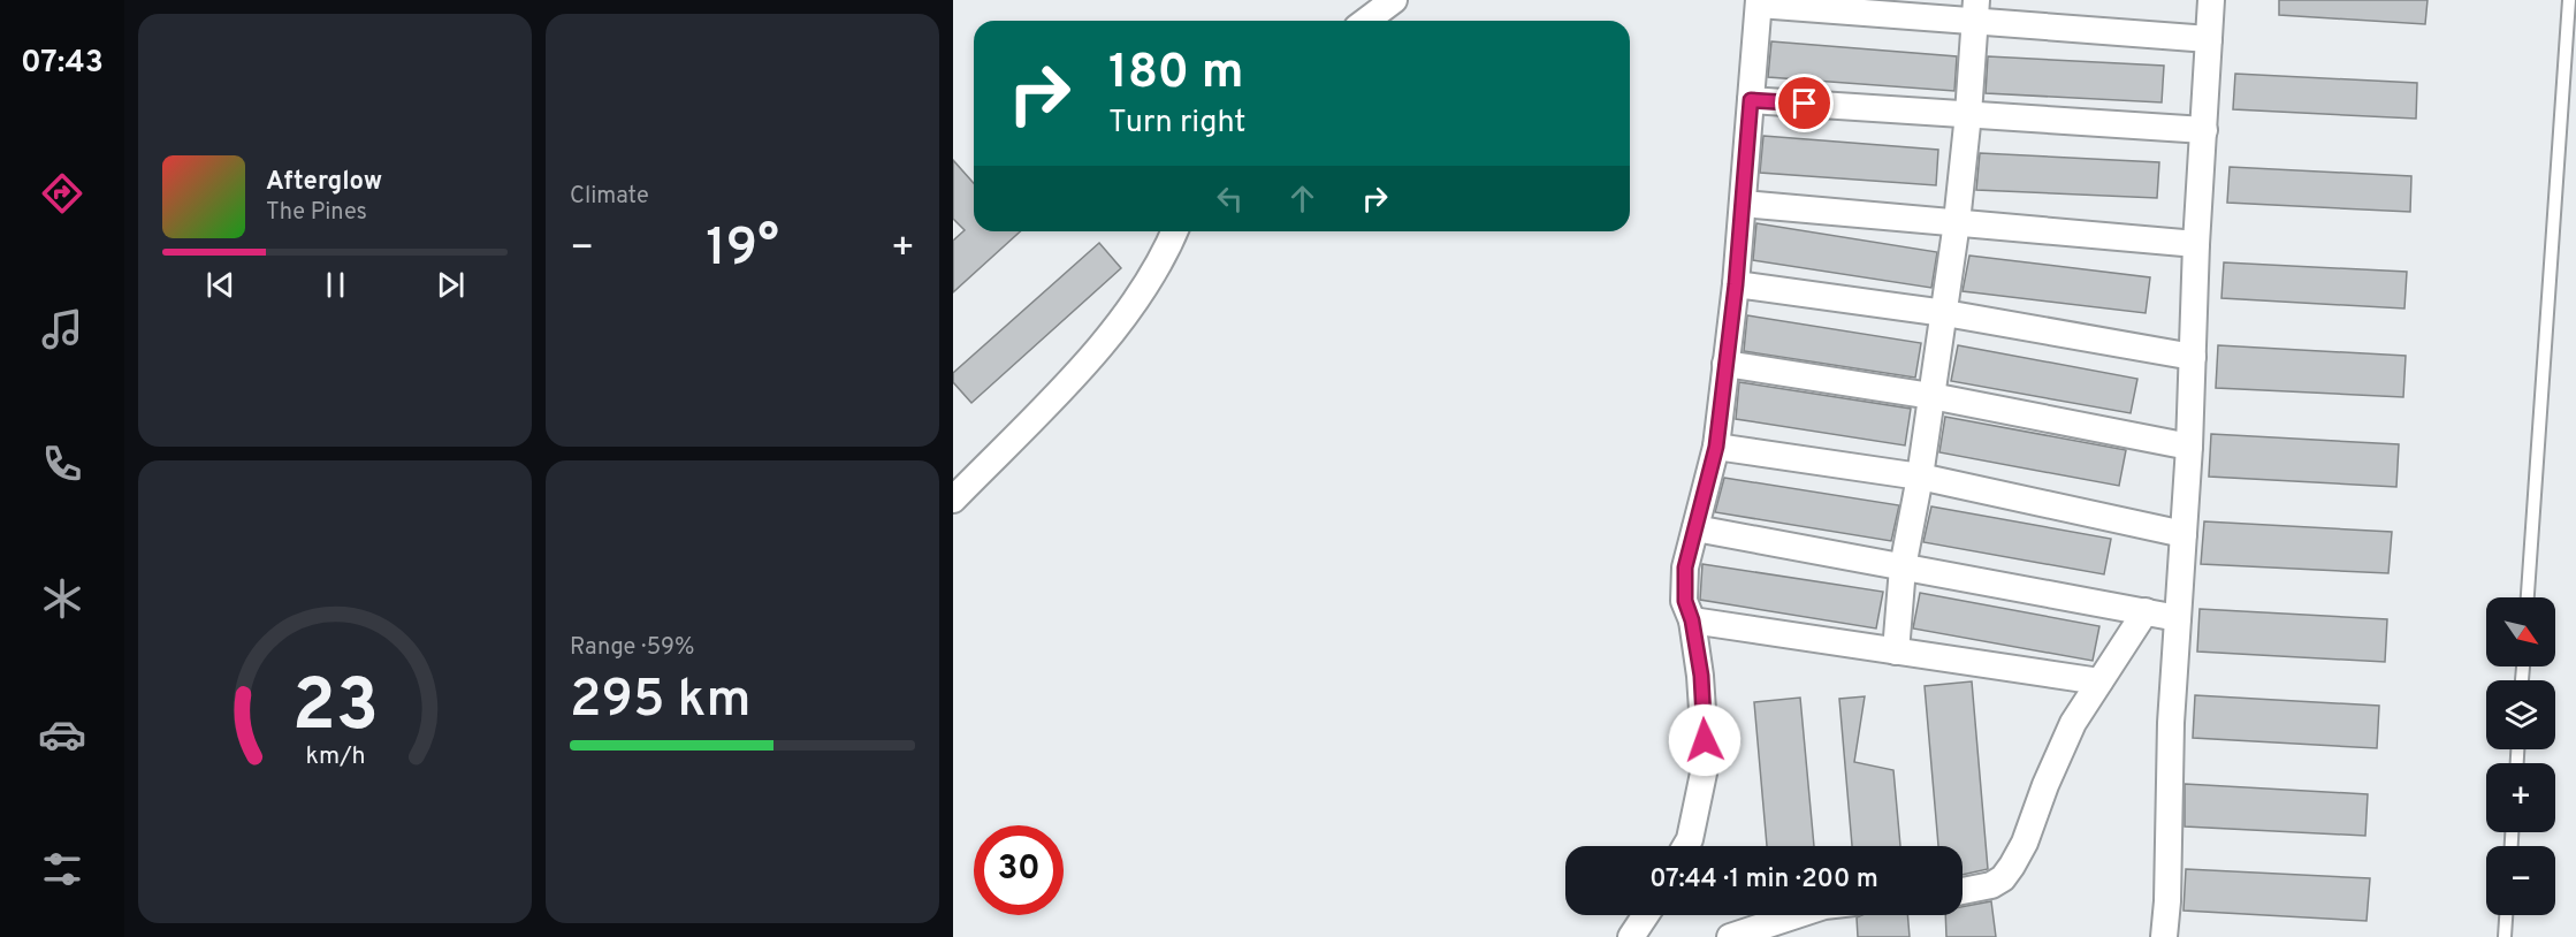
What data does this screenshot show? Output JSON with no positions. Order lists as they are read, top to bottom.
{
  "north": "bottom right",
  "page": {
    "tabs": "07:43",
    "tile": [
      "Climate",
      ["Range · 59%", "295 km"]
    ],
    "turn": ["180 m", "Turn right"],
    "song": ["Afterglow", "The Pines"],
    "heat": ["−", "19°", "+"],
    "map_buttons": ["+", "−"],
    "limit": "30",
    "trip": "07:44 · 1 min · 200 m",
    "gauge": ["23", "km/h"]
  }
}
